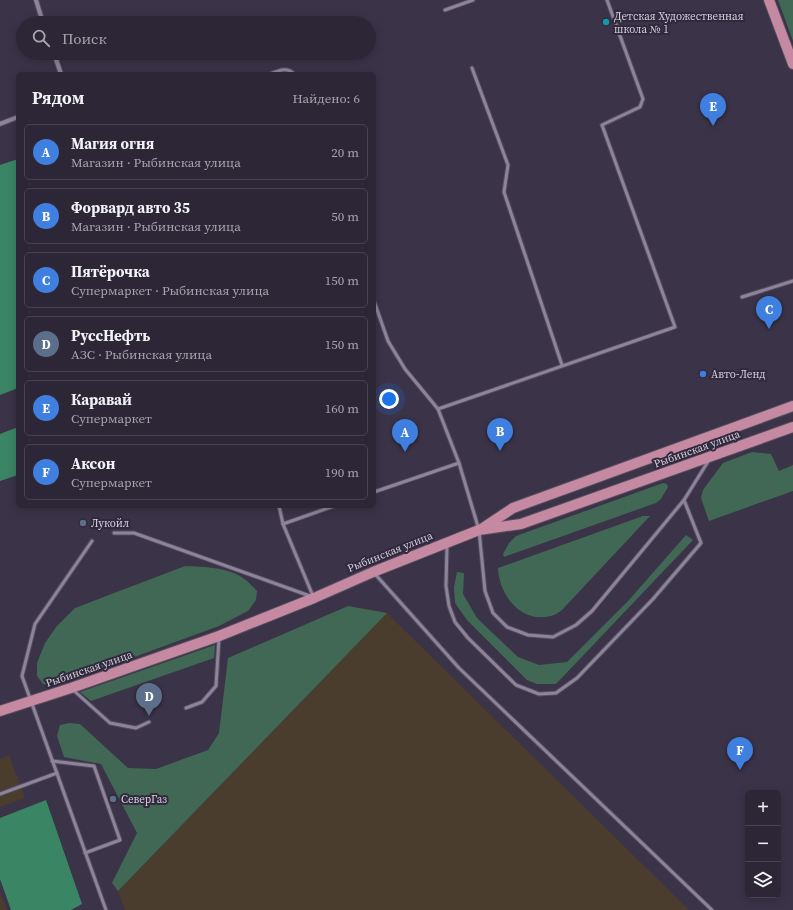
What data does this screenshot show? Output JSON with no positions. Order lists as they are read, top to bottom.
{
  "streets": {
    "main road": ["Рыбинская улица"]
  },
  "places": [
    "Детская Художественная школа № 1",
    "Авто-Ленд",
    "Лукойл",
    "СеверГаз"
  ],
  "page": {
    "search": "Поиск",
    "heading": ["Рядом", "Найдено: 6"],
    "pins": [
      "E",
      "C",
      "B",
      "A",
      "D",
      "F"
    ],
    "list": [
      {
        "mark": "A",
        "name": "Магия огня",
        "note": "Магазин · Рыбинская улица",
        "value": "20 m"
      },
      {
        "mark": "B",
        "name": "Форвард авто 35",
        "note": "Магазин · Рыбинская улица",
        "value": "50 m"
      },
      {
        "mark": "C",
        "name": "Пятёрочка",
        "note": "Супермаркет · Рыбинская улица",
        "value": "150 m"
      },
      {
        "mark": "D",
        "name": "РуссНефть",
        "note": "АЗС · Рыбинская улица",
        "value": "150 m"
      },
      {
        "mark": "E",
        "name": "Каравай",
        "note": "Супермаркет",
        "value": "160 m"
      },
      {
        "mark": "F",
        "name": "Аксон",
        "note": "Супермаркет",
        "value": "190 m"
      }
    ],
    "map_buttons": ["+", "−"]
  }
}
